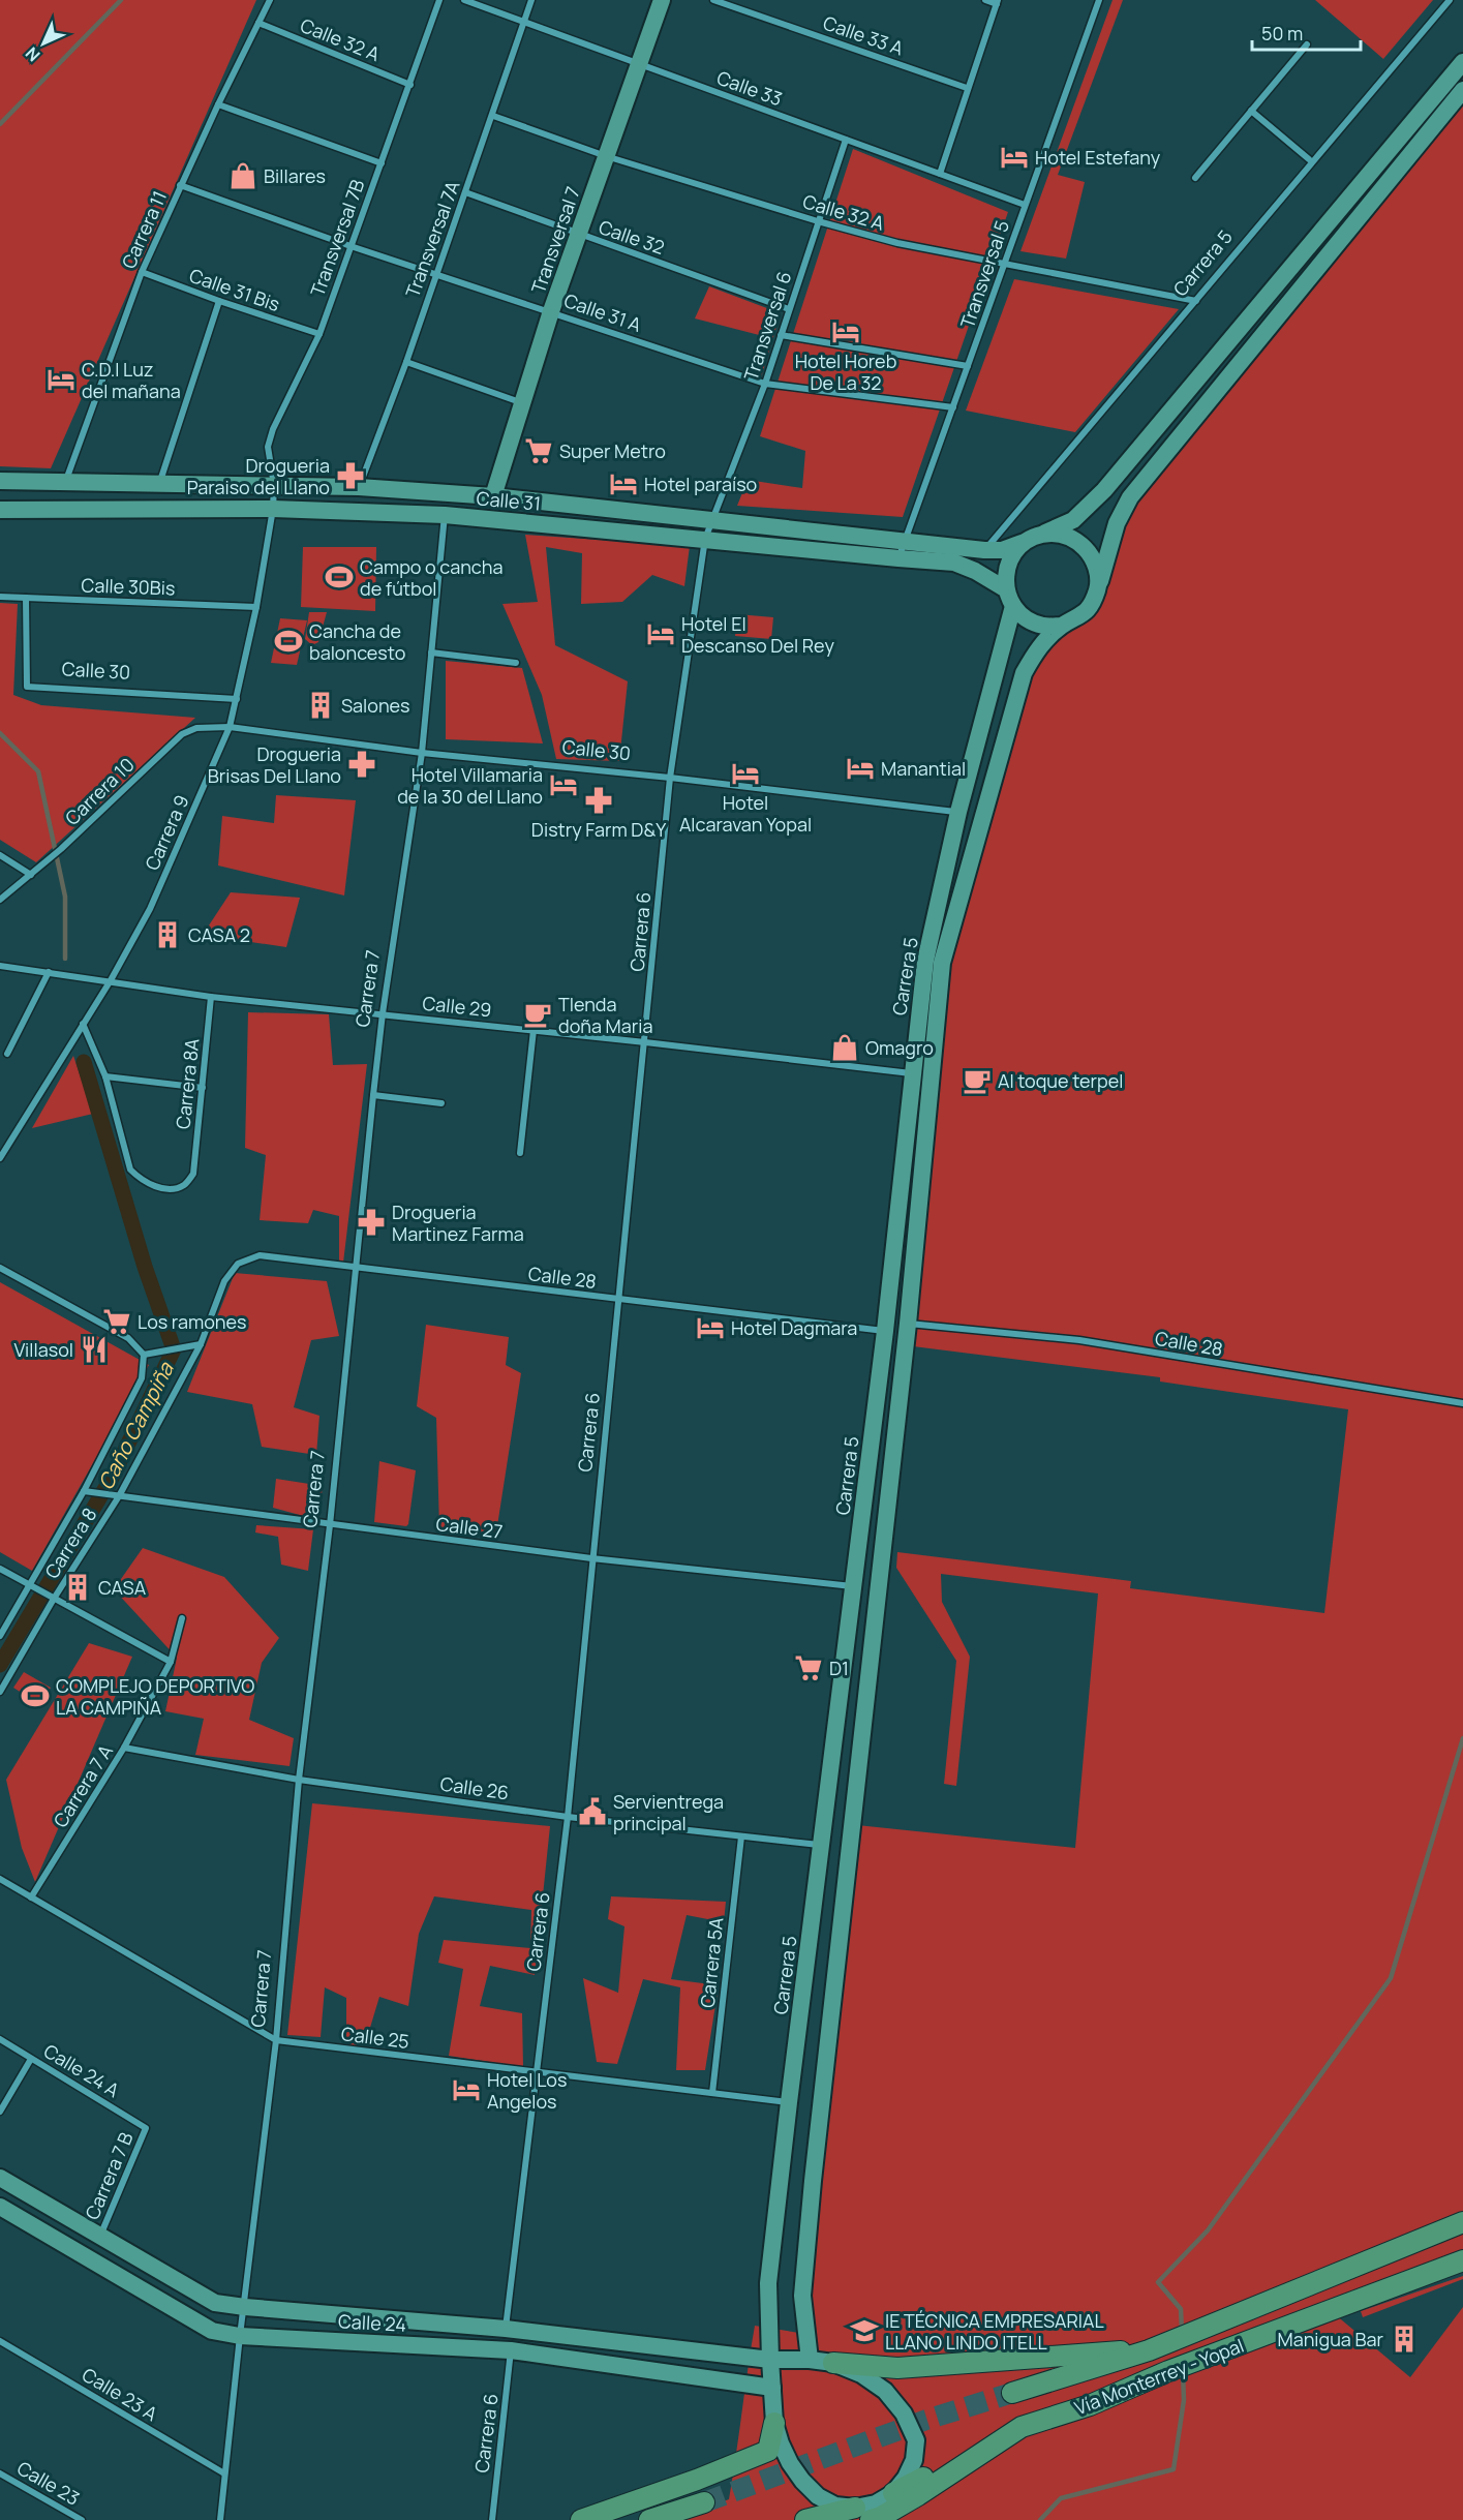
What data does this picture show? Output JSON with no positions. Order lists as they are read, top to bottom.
{
  "streets": {
    "main road": [
      "Transversal 7",
      "Carrera 5",
      "Calle 31",
      "Calle 24",
      "Vía Monterrey - Yopal"
    ],
    "street": [
      "Calle 33 A",
      "Calle 32 A",
      "Calle 33",
      "Carrera 11",
      "Calle 32",
      "Transversal 7B",
      "Transversal 7A",
      "Transversal 5",
      "Calle 31 Bis",
      "Calle 31 A",
      "Transversal 6",
      "Calle 30Bis",
      "Calle 30",
      "Carrera 10",
      "Carrera 9",
      "Carrera 6",
      "Carrera 7",
      "Calle 29",
      "Carrera 8A",
      "Calle 28",
      "Calle 27",
      "Carrera 8",
      "Carrera 7 A",
      "Calle 26",
      "Carrera 5A",
      "Calle 25",
      "Calle 24 A",
      "Carrera 7 B",
      "Calle 23 A",
      "Calle 23"
    ]
  },
  "crossings": [
    ["Calle 32 A", "Carrera 11"],
    ["Calle 32 A", "Transversal 7B"],
    ["Calle 32 A", "Transversal 7A"],
    ["Calle 32 A", "Transversal 7"],
    ["Calle 32 A", "Carrera 5"],
    ["Calle 32 A", "Transversal 5"],
    ["Calle 32 A", "Transversal 6"],
    ["Calle 33", "Transversal 7A"],
    ["Calle 33", "Transversal 7"],
    ["Calle 33", "Transversal 5"],
    ["Calle 33", "Transversal 6"],
    ["Carrera 11", "Calle 31 Bis"],
    ["Carrera 11", "Calle 31 A"],
    ["Carrera 11", "Calle 31"],
    ["Calle 32", "Transversal 7A"],
    ["Calle 32", "Transversal 7"],
    ["Calle 32", "Transversal 6"],
    ["Transversal 7B", "Calle 31 Bis"],
    ["Transversal 7B", "Calle 31 A"],
    ["Transversal 7B", "Calle 31"],
    ["Transversal 7B", "Carrera 9"],
    ["Transversal 7A", "Calle 31 A"],
    ["Transversal 7A", "Calle 31"],
    ["Transversal 7", "Calle 31 A"],
    ["Transversal 7", "Calle 31"],
    ["Carrera 5", "Calle 31"],
    ["Carrera 5", "Calle 30"],
    ["Carrera 5", "Calle 29"],
    ["Carrera 5", "Calle 28"],
    ["Carrera 5", "Calle 27"],
    ["Carrera 5", "Calle 26"],
    ["Carrera 5", "Calle 25"],
    ["Carrera 5", "Calle 24"],
    ["Carrera 5", "Vía Monterrey - Yopal"],
    ["Transversal 5", "Calle 31 A"],
    ["Transversal 5", "Calle 31"],
    ["Calle 31 A", "Transversal 6"],
    ["Transversal 6", "Calle 31"],
    ["Transversal 6", "Carrera 6"],
    ["Calle 31", "Carrera 9"],
    ["Calle 31", "Carrera 6"],
    ["Calle 31", "Carrera 7"],
    ["Calle 30Bis", "Calle 30"],
    ["Calle 30Bis", "Carrera 9"],
    ["Calle 30", "Carrera 10"],
    ["Calle 30", "Carrera 9"],
    ["Calle 30", "Carrera 6"],
    ["Calle 30", "Carrera 7"],
    ["Carrera 10", "Carrera 9"],
    ["Carrera 9", "Calle 29"],
    ["Carrera 6", "Calle 29"],
    ["Carrera 6", "Calle 28"],
    ["Carrera 6", "Calle 27"],
    ["Carrera 6", "Calle 26"],
    ["Carrera 6", "Calle 25"],
    ["Carrera 6", "Calle 24"],
    ["Carrera 7", "Calle 29"],
    ["Carrera 7", "Calle 28"],
    ["Carrera 7", "Calle 27"],
    ["Carrera 7", "Calle 26"],
    ["Carrera 7", "Calle 25"],
    ["Carrera 7", "Calle 24"],
    ["Carrera 7", "Calle 23 A"],
    ["Calle 29", "Carrera 8A"],
    ["Calle 28", "Carrera 8"],
    ["Calle 27", "Carrera 8"],
    ["Carrera 7 A", "Calle 26"],
    ["Carrera 7 A", "Calle 25"],
    ["Calle 26", "Carrera 5A"],
    ["Carrera 5A", "Calle 25"],
    ["Calle 24 A", "Carrera 7 B"],
    ["Carrera 7 B", "Calle 24"],
    ["Calle 24", "Vía Monterrey - Yopal"]
  ],
  "water": ["Caño Campiña"],
  "places": {
    "hotel": [
      "Hotel Estefany",
      "Hotel Horeb De La 32",
      "C.D.I Luz del mañana",
      "Hotel paraíso",
      "Hotel El Descanso Del Rey",
      "Manantial",
      "Hotel Alcaravan Yopal",
      "Hotel Villamaria de la 30 del Llano",
      "Hotel Dagmara",
      "Hotel Los Angelos"
    ],
    "shop": ["Billares", "Omagro"],
    "supermarket": ["Super Metro", "Los ramones", "D1"],
    "pharmacy": [
      "Drogueria Paraiso del Llano",
      "Drogueria Brisas Del Llano",
      "Distry Farm D&Y",
      "Drogueria Martinez Farma"
    ],
    "sports": ["Campo o cancha de fútbol", "Cancha de baloncesto", "COMPLEJO DEPORTIVO LA CAMPIÑA"],
    "building": [
      "Salones",
      "CASA 2",
      "CASA",
      "Manigua Bar"
    ],
    "cafe": ["TIenda doña Maria", "Al toque terpel"],
    "restaurant": ["Villasol"],
    "public building": ["Servientrega principal"],
    "school or university": ["IE TÉCNICA EMPRESARIAL LLANO LINDO ITELL"]
  },
  "scale_bar": "50 m",
  "north": "bottom left"
}
